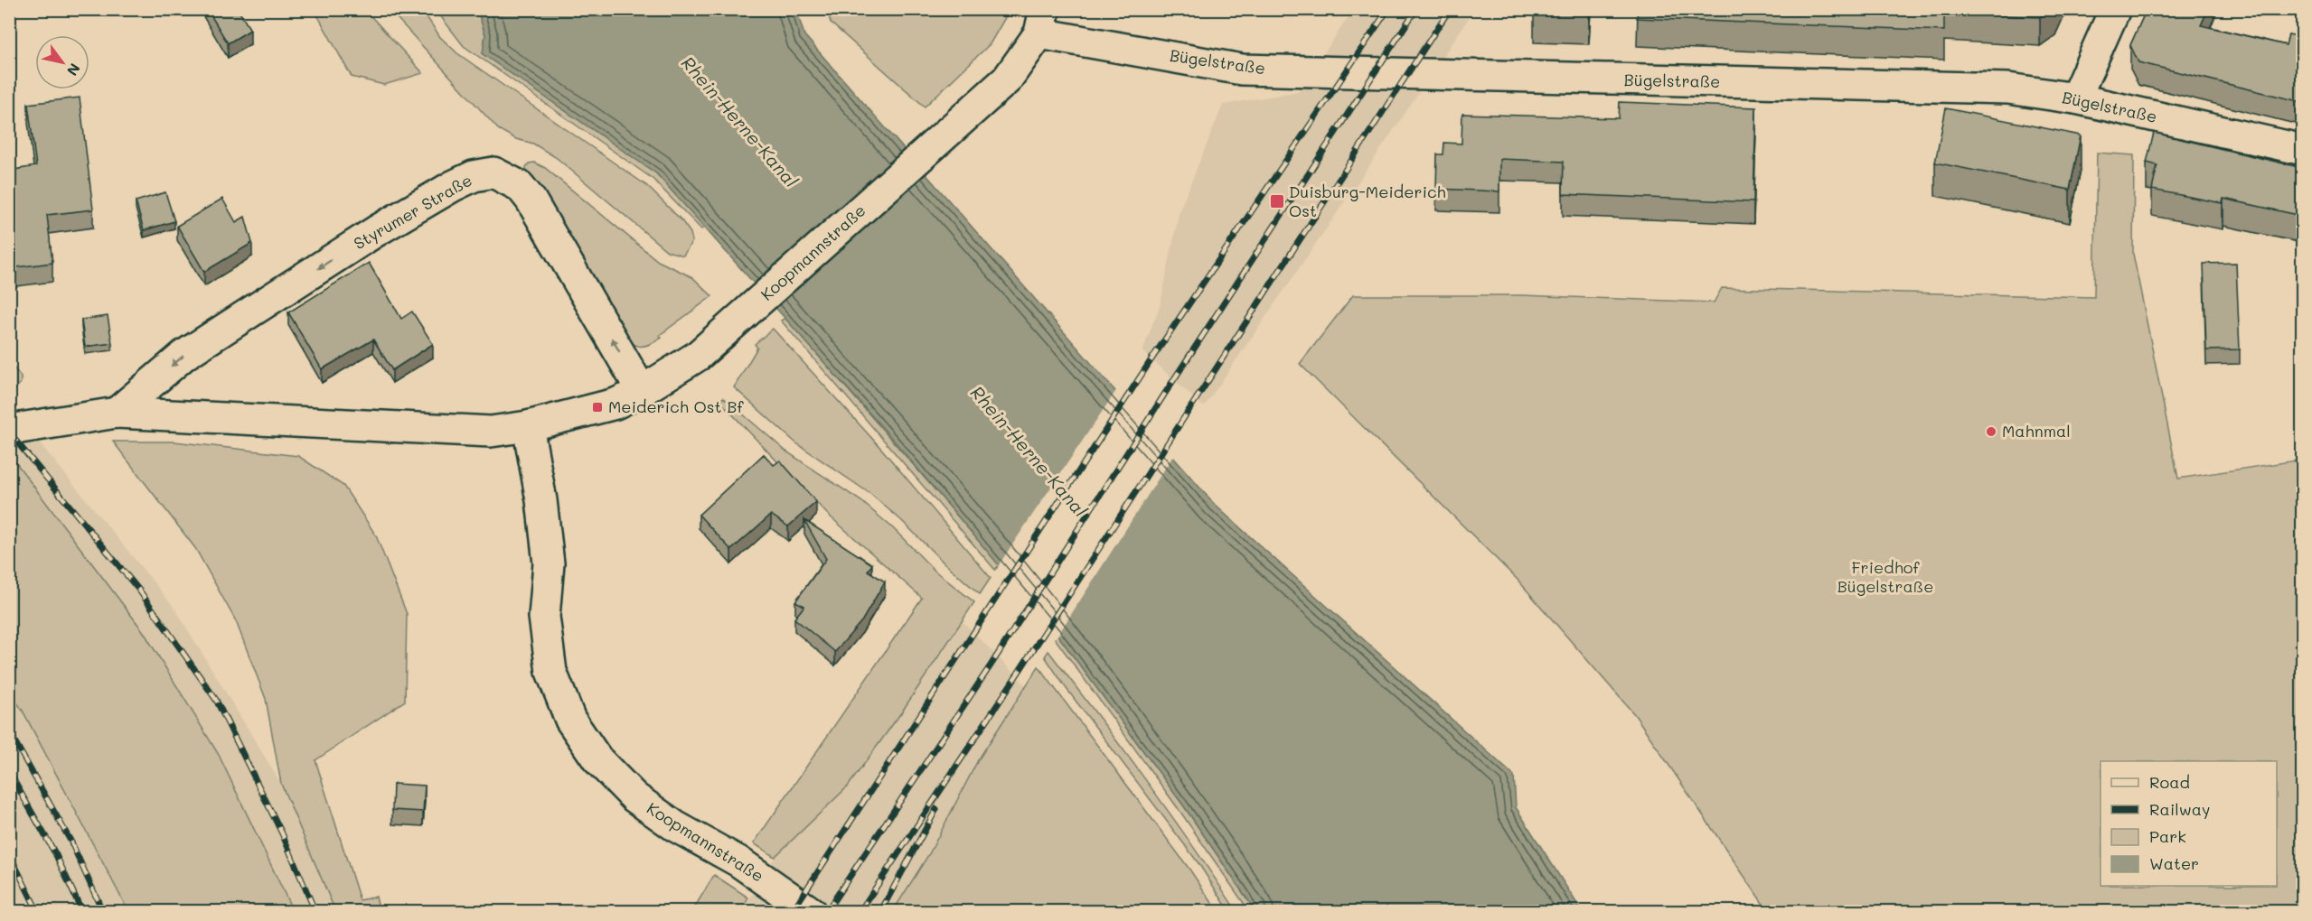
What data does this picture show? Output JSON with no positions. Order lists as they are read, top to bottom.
{
  "streets": {
    "street": ["Bügelstraße", "Styrumer Straße", "Koopmannstraße"]
  },
  "crossings": [
    ["Bügelstraße", "Koopmannstraße"],
    ["Styrumer Straße", "Koopmannstraße"]
  ],
  "water": ["Rhein-Herne-Kanal"],
  "parks": ["Friedhof Bügelstraße"],
  "places": {
    "transit": ["Duisburg-Meiderich Ost", "Meiderich Ost Bf"],
    "other": ["Mahnmal"]
  },
  "legend": [
    "Road",
    "Railway",
    "Park",
    "Water"
  ],
  "north": "bottom right"
}
